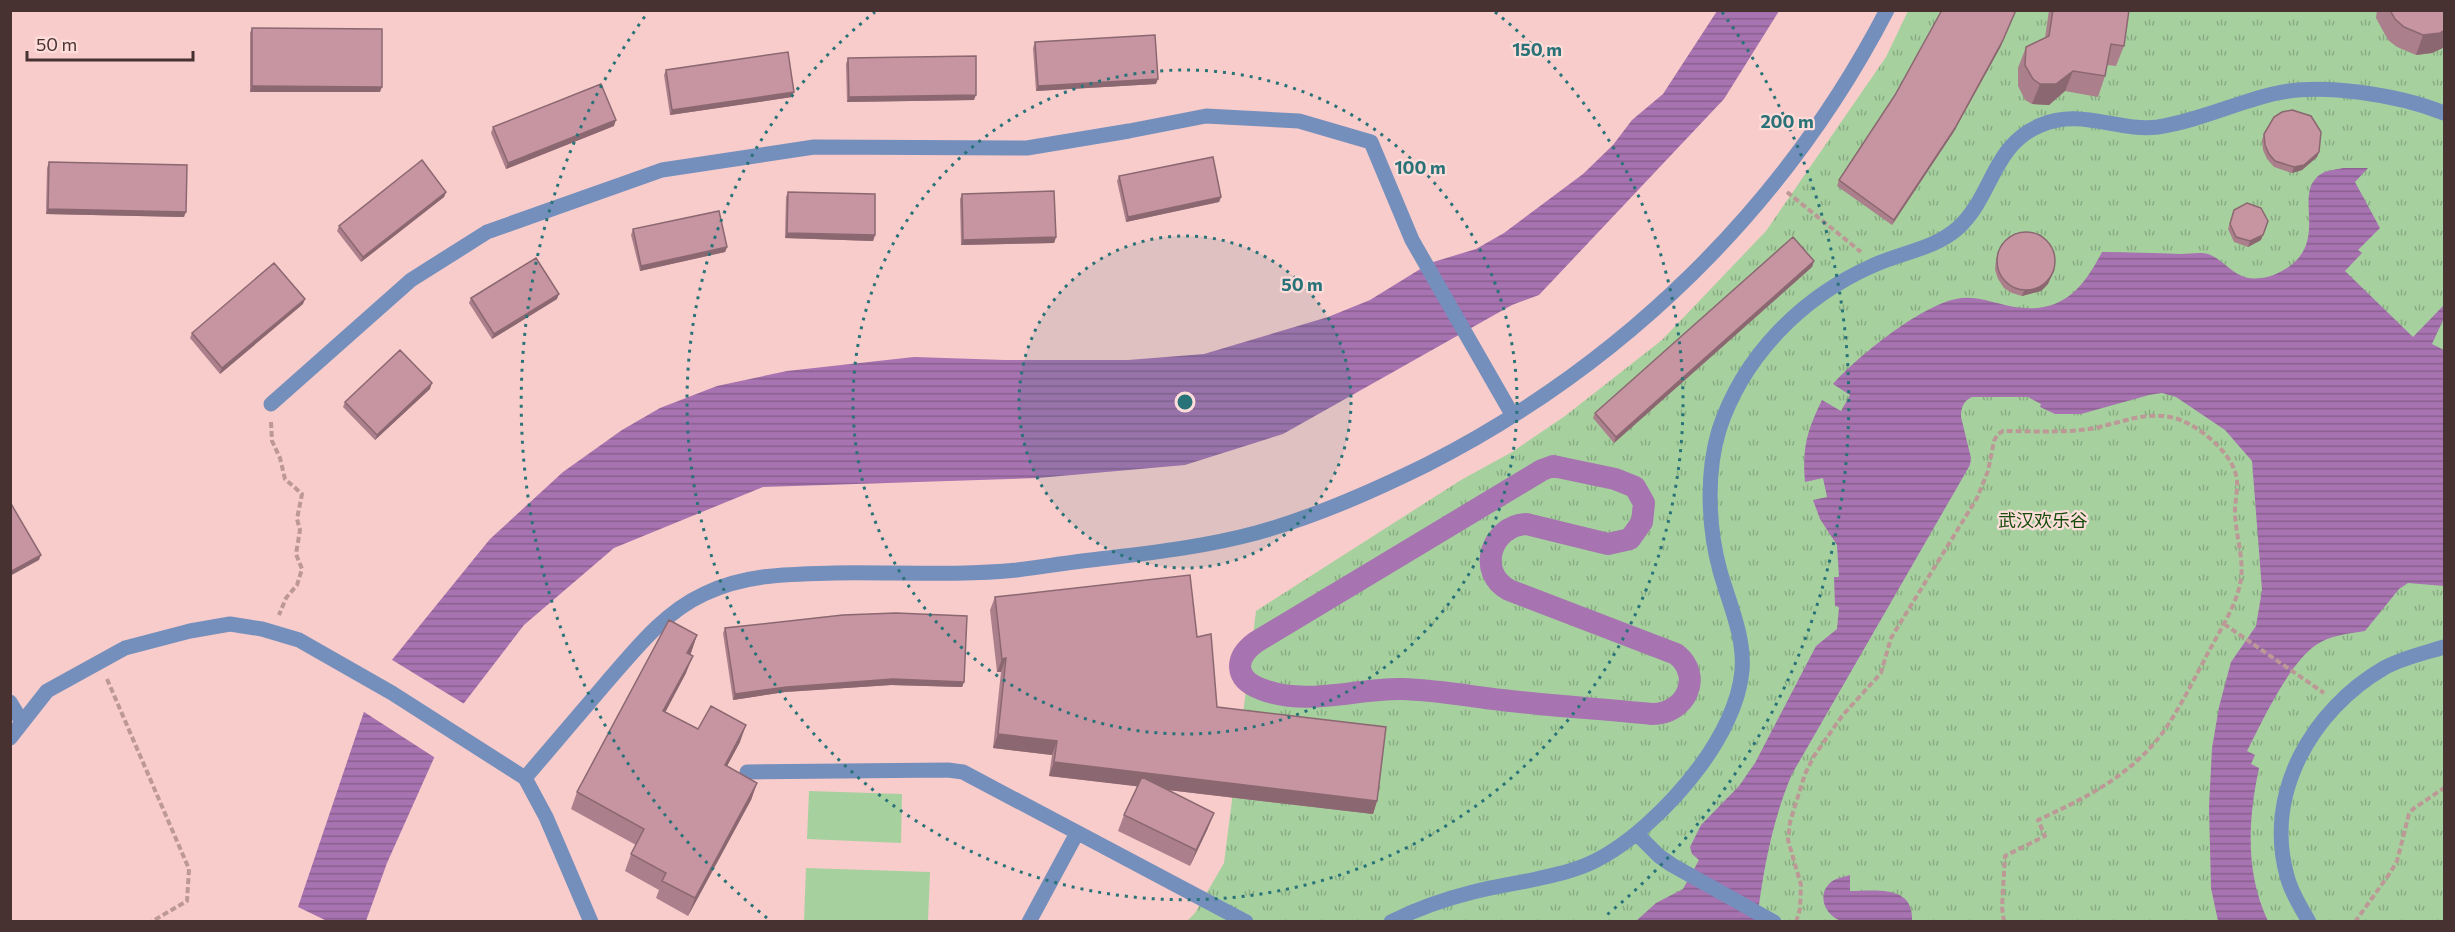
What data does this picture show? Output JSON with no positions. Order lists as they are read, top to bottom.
{
  "parks": ["武汉欢乐谷"],
  "scale_bar": "50 m",
  "rings": [
    "150 m",
    "200 m",
    "100 m",
    "50 m"
  ]
}
